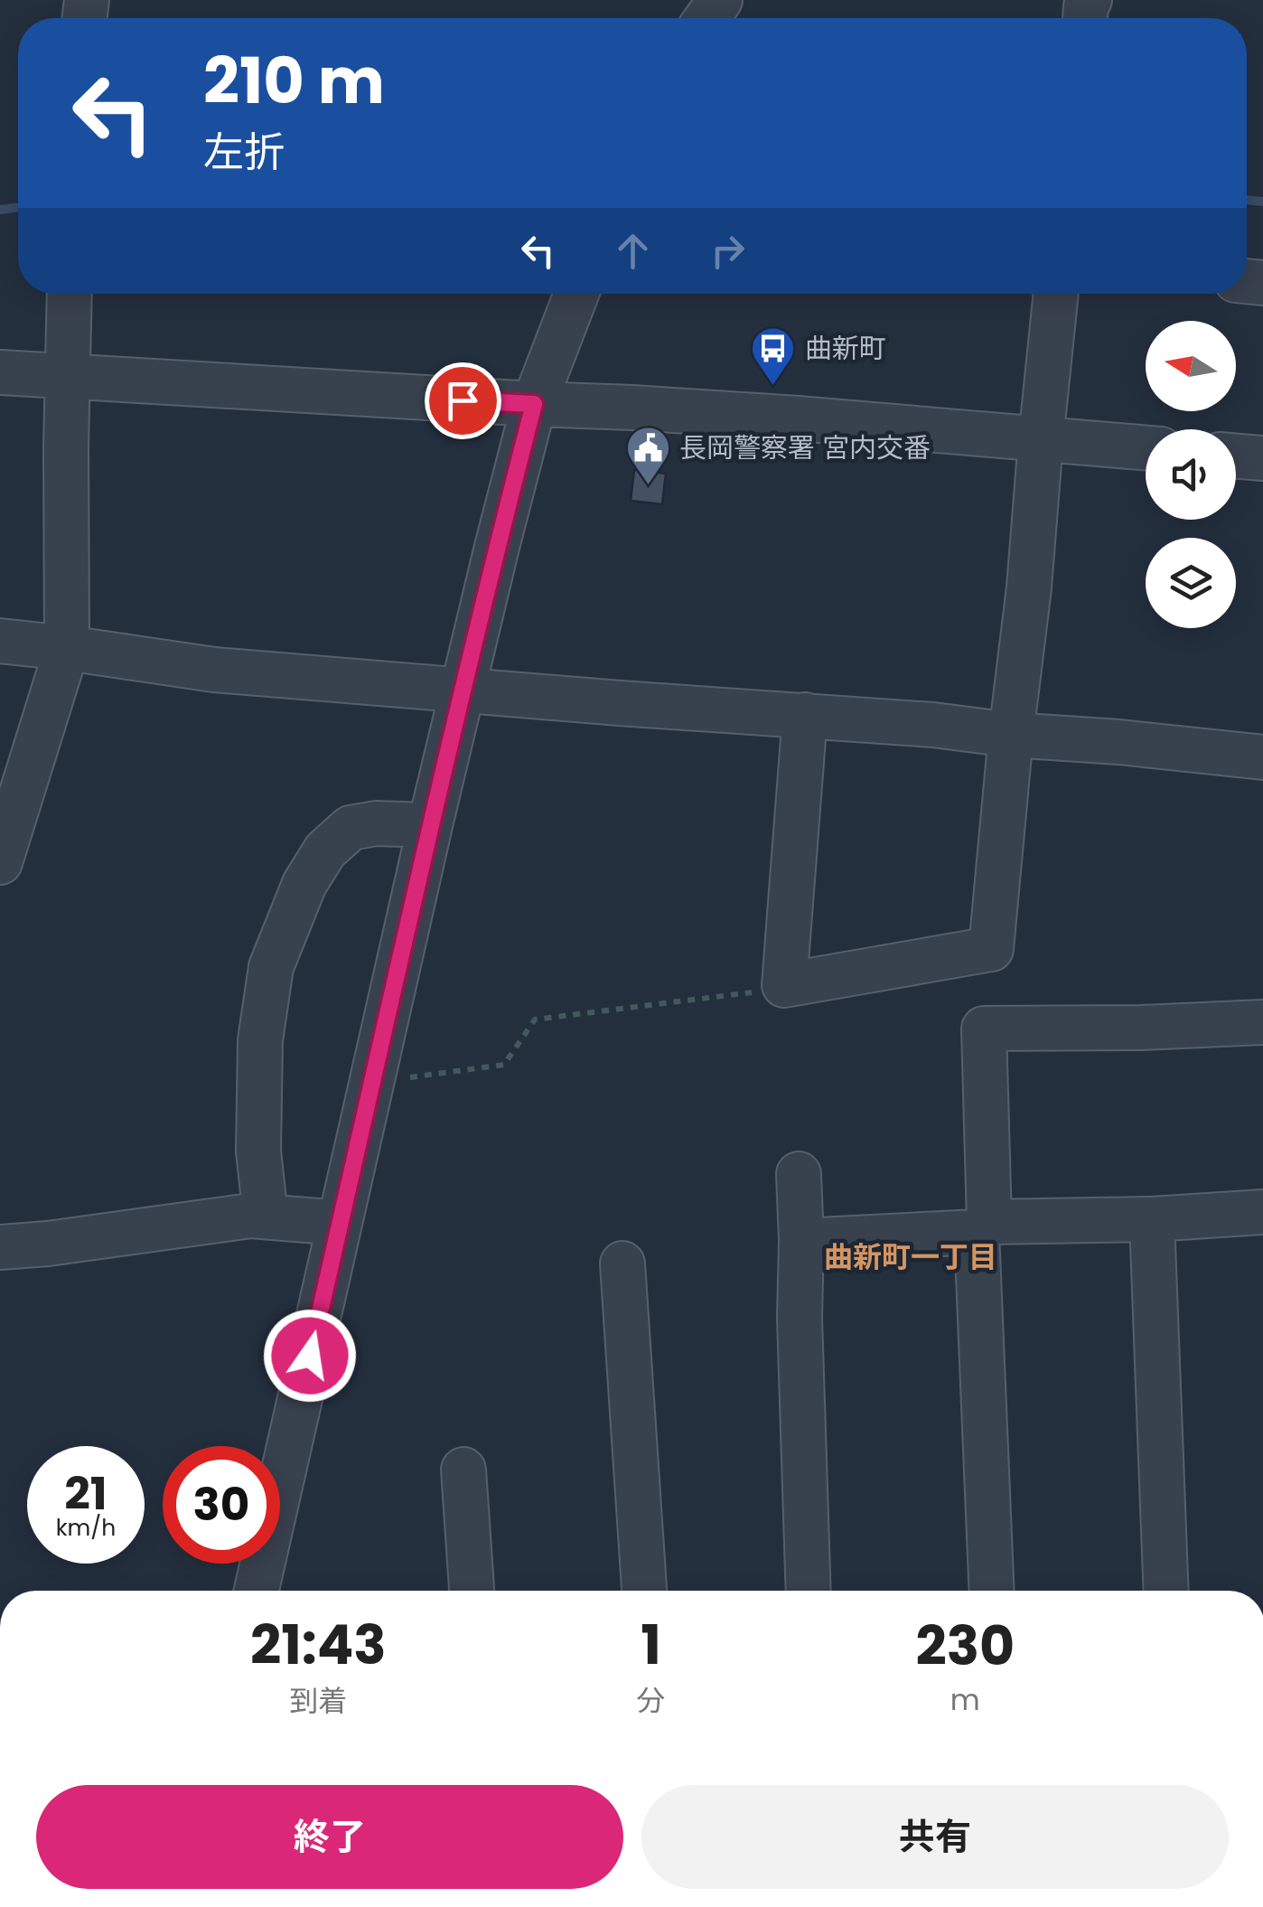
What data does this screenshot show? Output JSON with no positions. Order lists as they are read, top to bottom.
{
  "districts": ["曲新町一丁目"],
  "places": {
    "bus stop": ["曲新町"],
    "public building": ["長岡警察署 宮内交番"]
  },
  "north": "left",
  "page": {
    "turn": ["210 m", "左折"],
    "speed": "21 km/h",
    "limit": "30",
    "eta": [
      "21:43",
      "到着",
      "1",
      "分",
      "230",
      "m"
    ],
    "buttons": ["終了", "共有"]
  }
}
